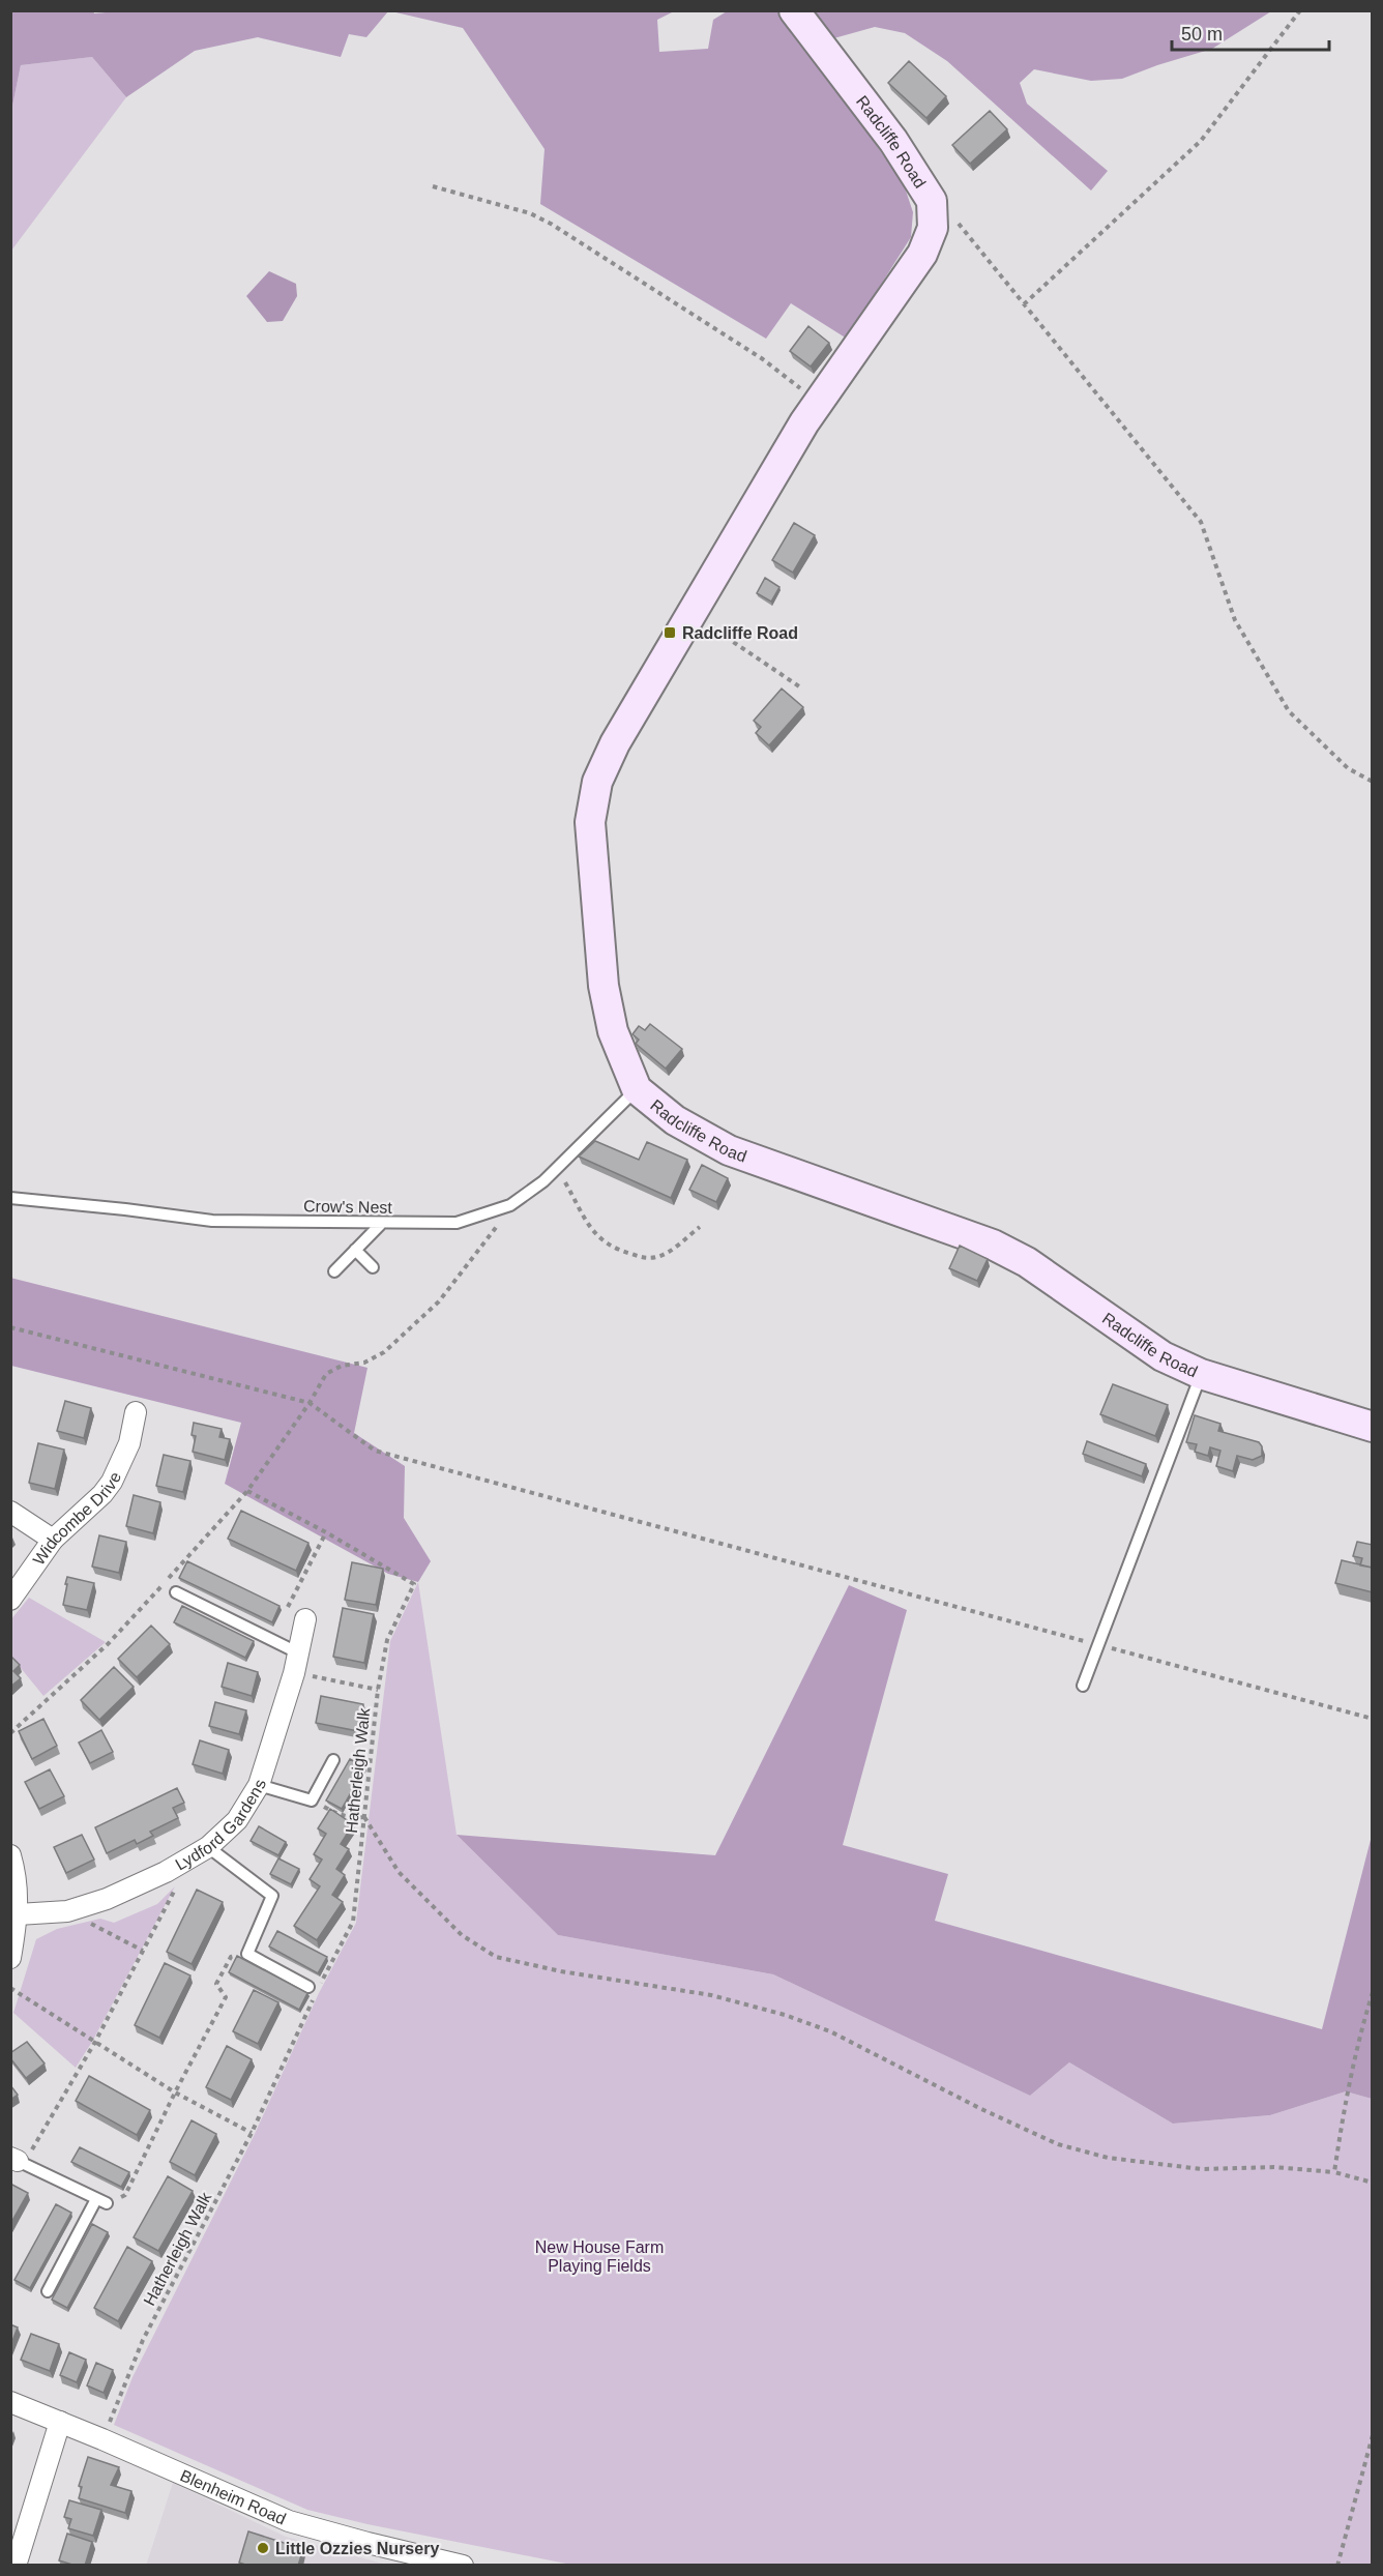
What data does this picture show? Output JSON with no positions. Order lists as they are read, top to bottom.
{
  "streets": {
    "main road": ["Radcliffe Road"],
    "street": ["Widcombe Drive", "Lydford Gardens", "Blenheim Road"],
    "lane": ["Crow's Nest"],
    "path": ["Hatherleigh Walk"]
  },
  "crossings": [
    ["Radcliffe Road", "Crow's Nest"],
    ["Hatherleigh Walk", "Blenheim Road"]
  ],
  "parks": ["New House Farm Playing Fields"],
  "places": {
    "transit": ["Radcliffe Road"],
    "other": ["Little Ozzies Nursery"]
  },
  "scale_bar": "50 m"
}
